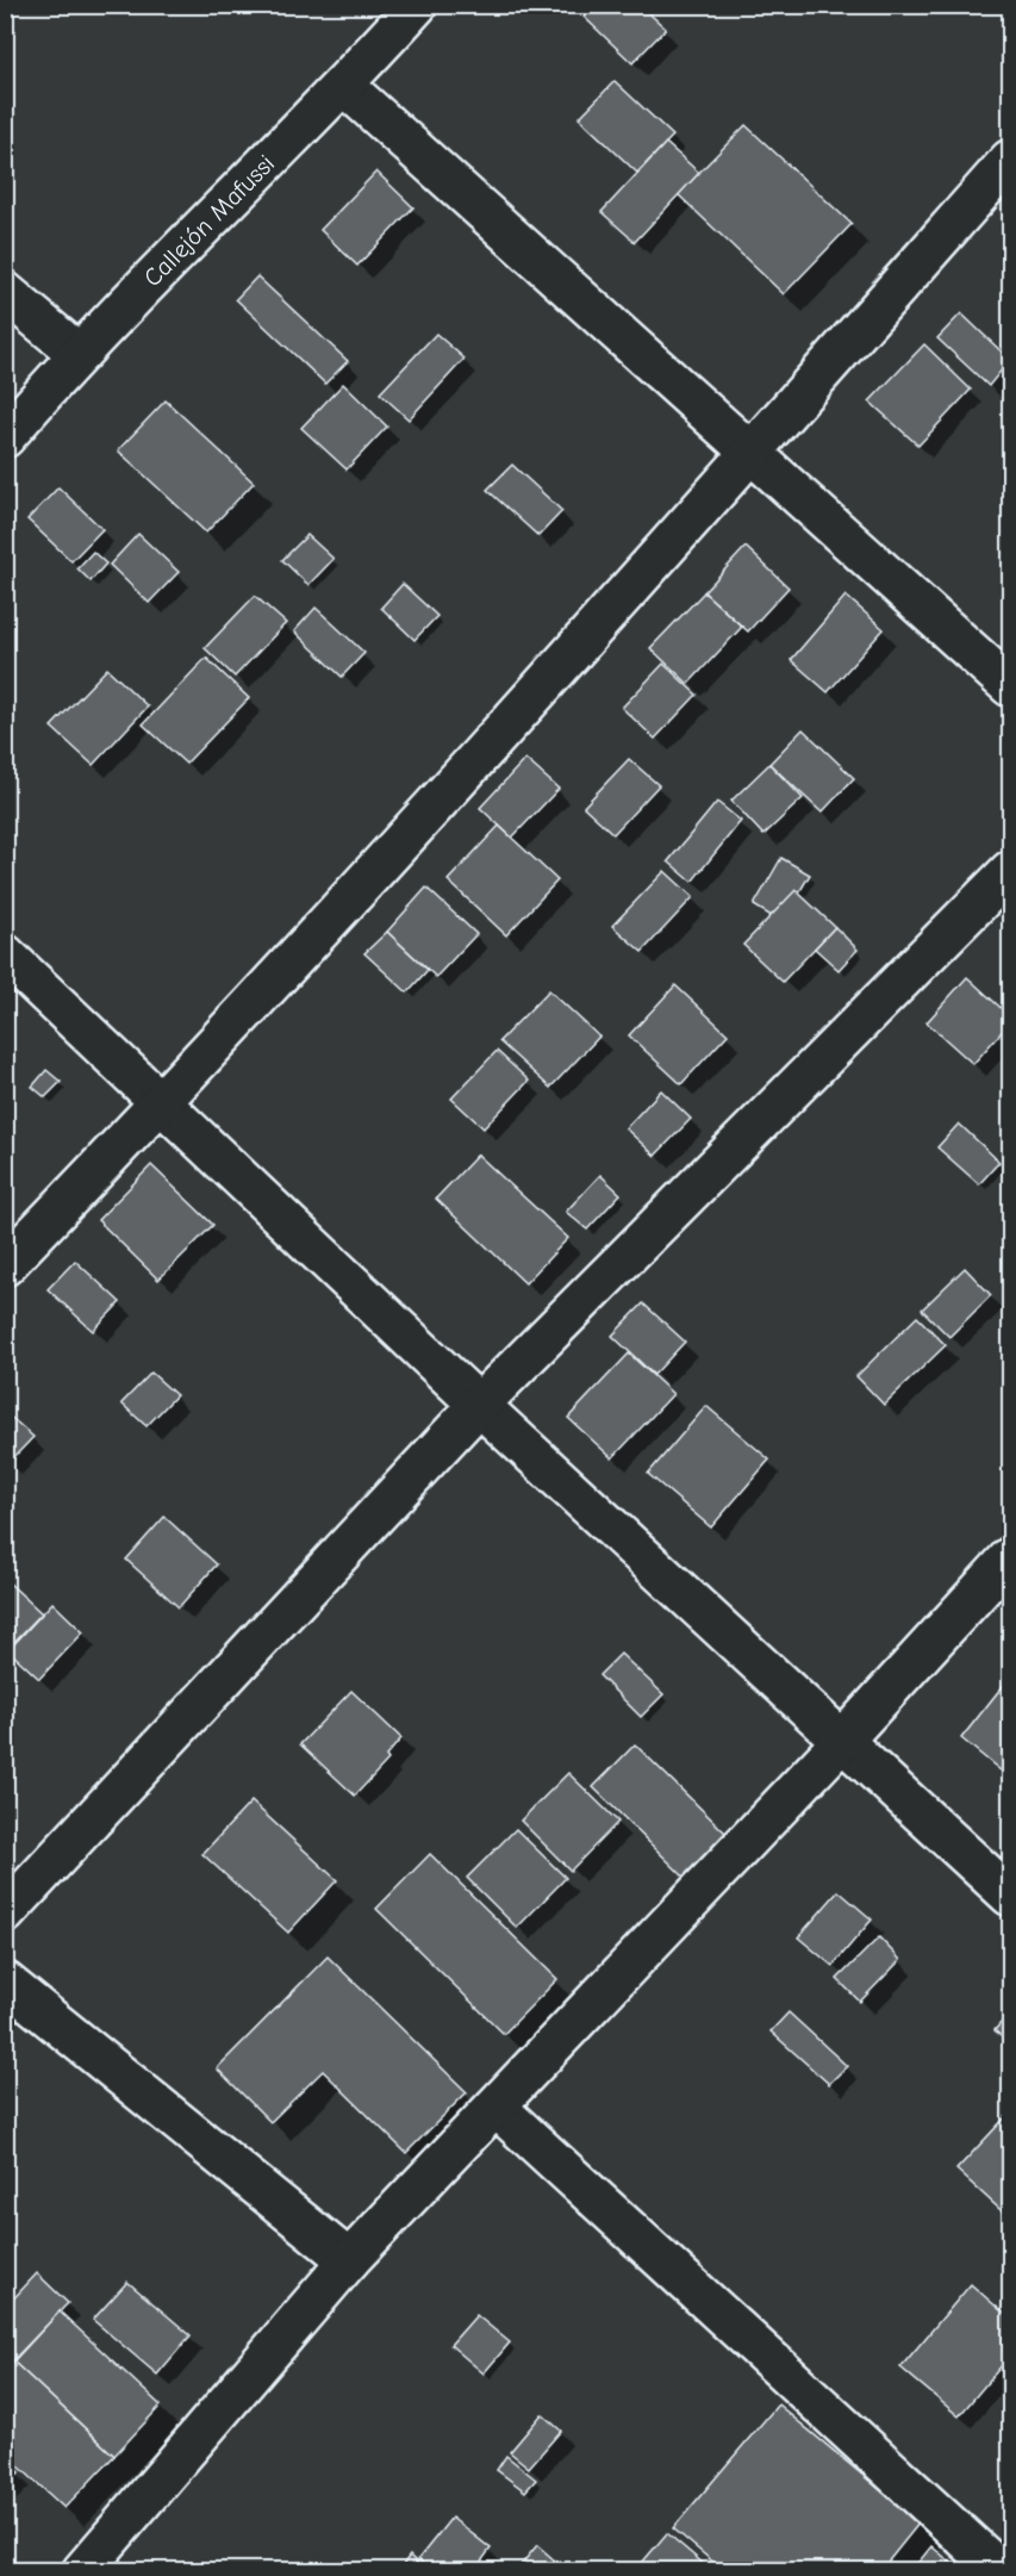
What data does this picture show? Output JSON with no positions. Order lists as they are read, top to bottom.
{
  "streets": {
    "street": ["Callejón Mafussi"]
  }
}
